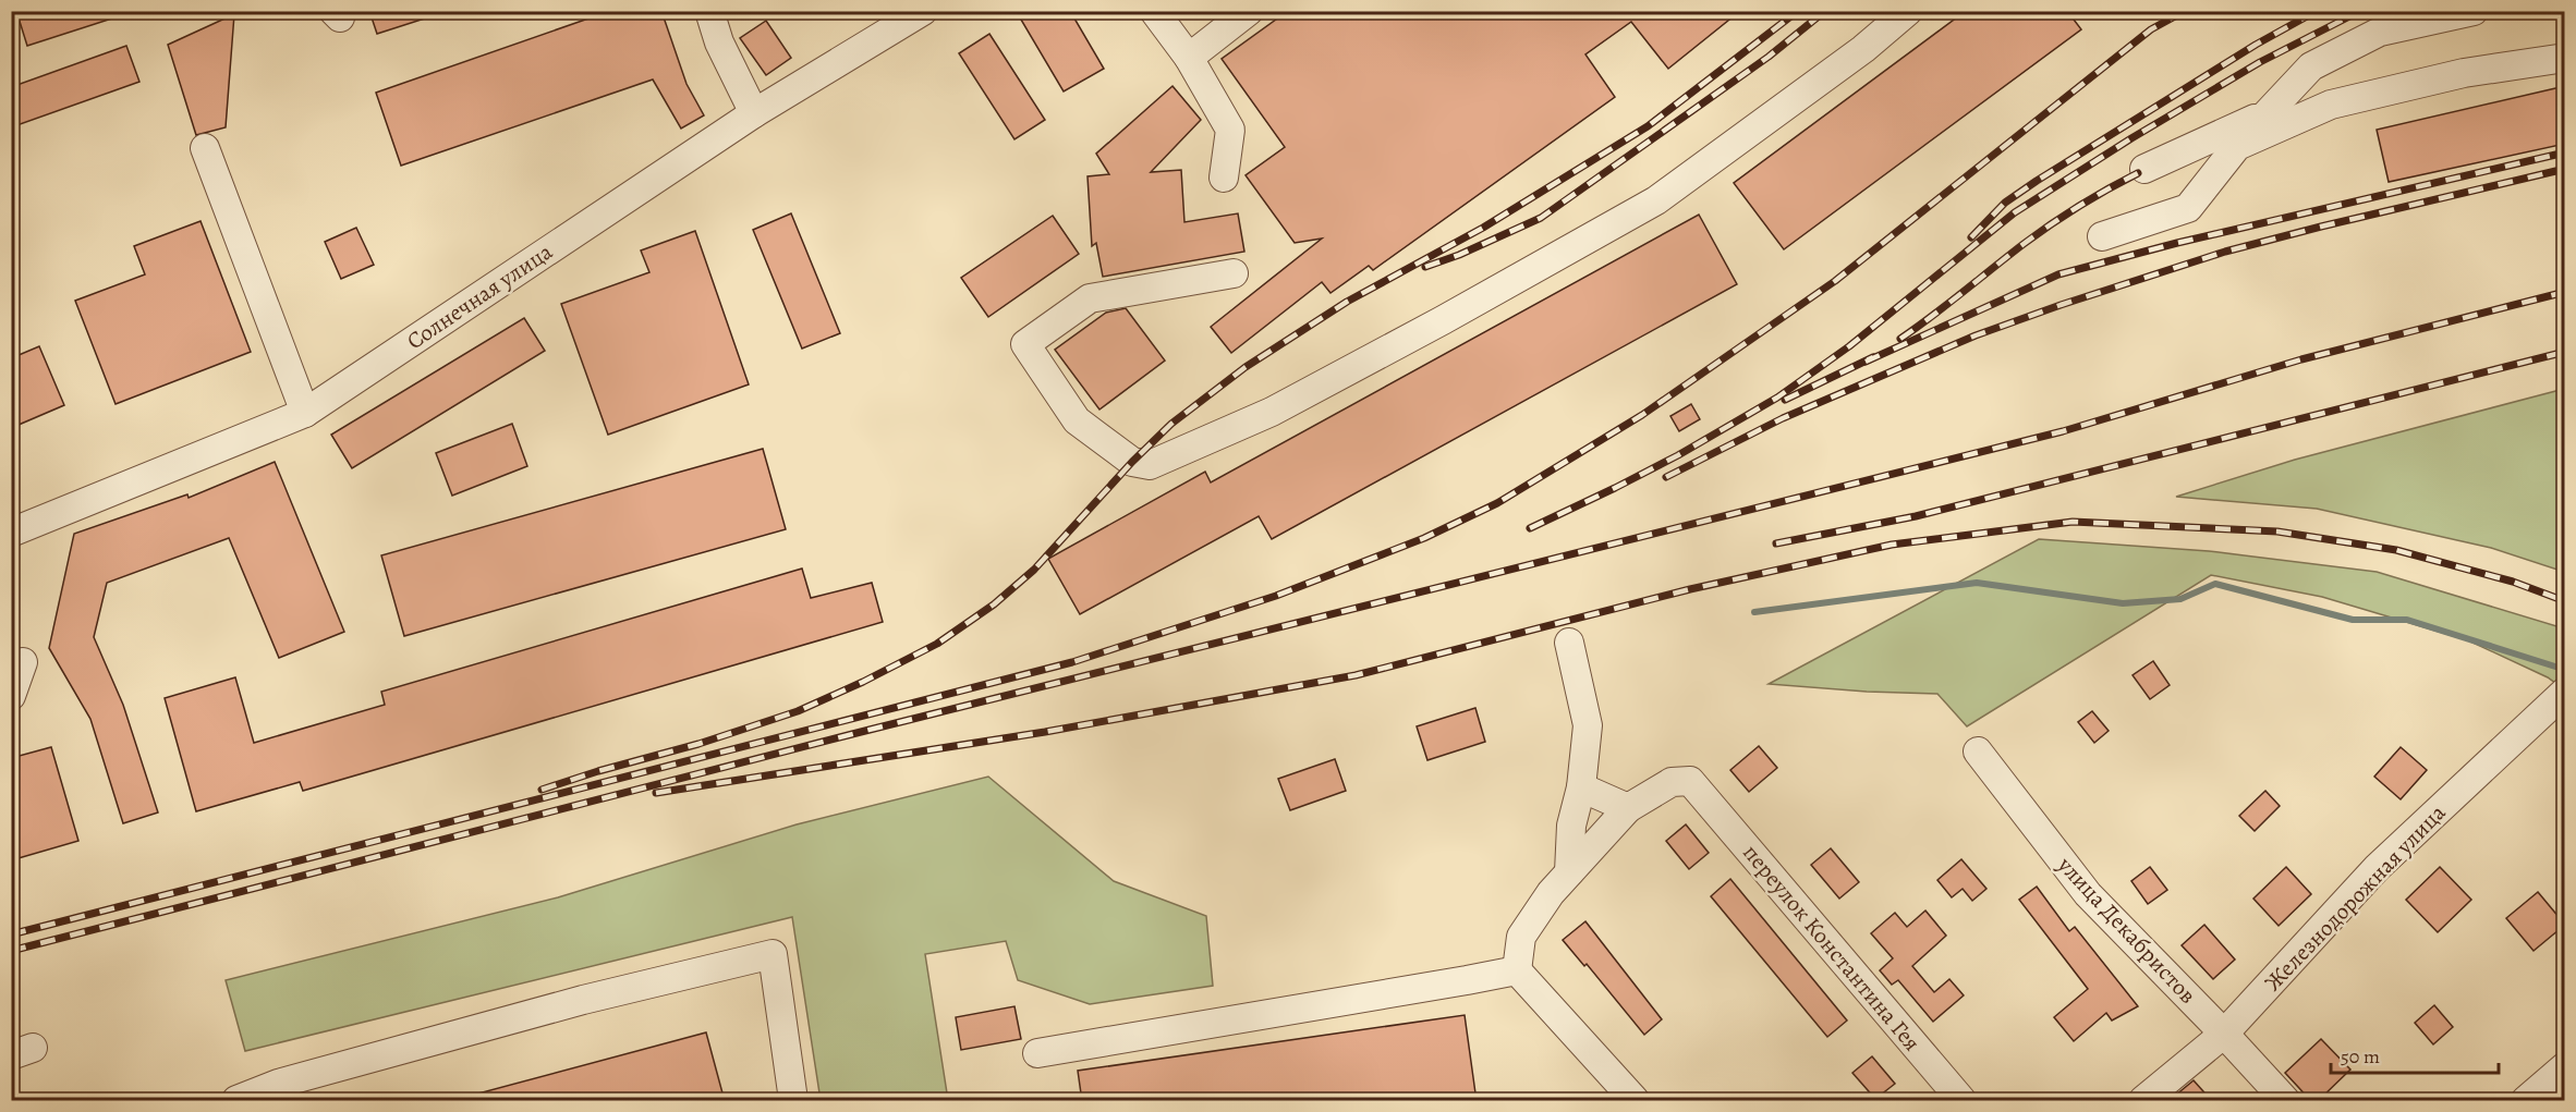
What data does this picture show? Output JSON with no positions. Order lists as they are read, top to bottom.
{
  "streets": {
    "street": [
      "Солнечная улица",
      "Железнодорожная улица",
      "улица Декабристов",
      "переулок Константина Гея"
    ]
  },
  "crossings": [
    ["Железнодорожная улица", "улица Декабристов"]
  ],
  "scale_bar": "50 m"
}
